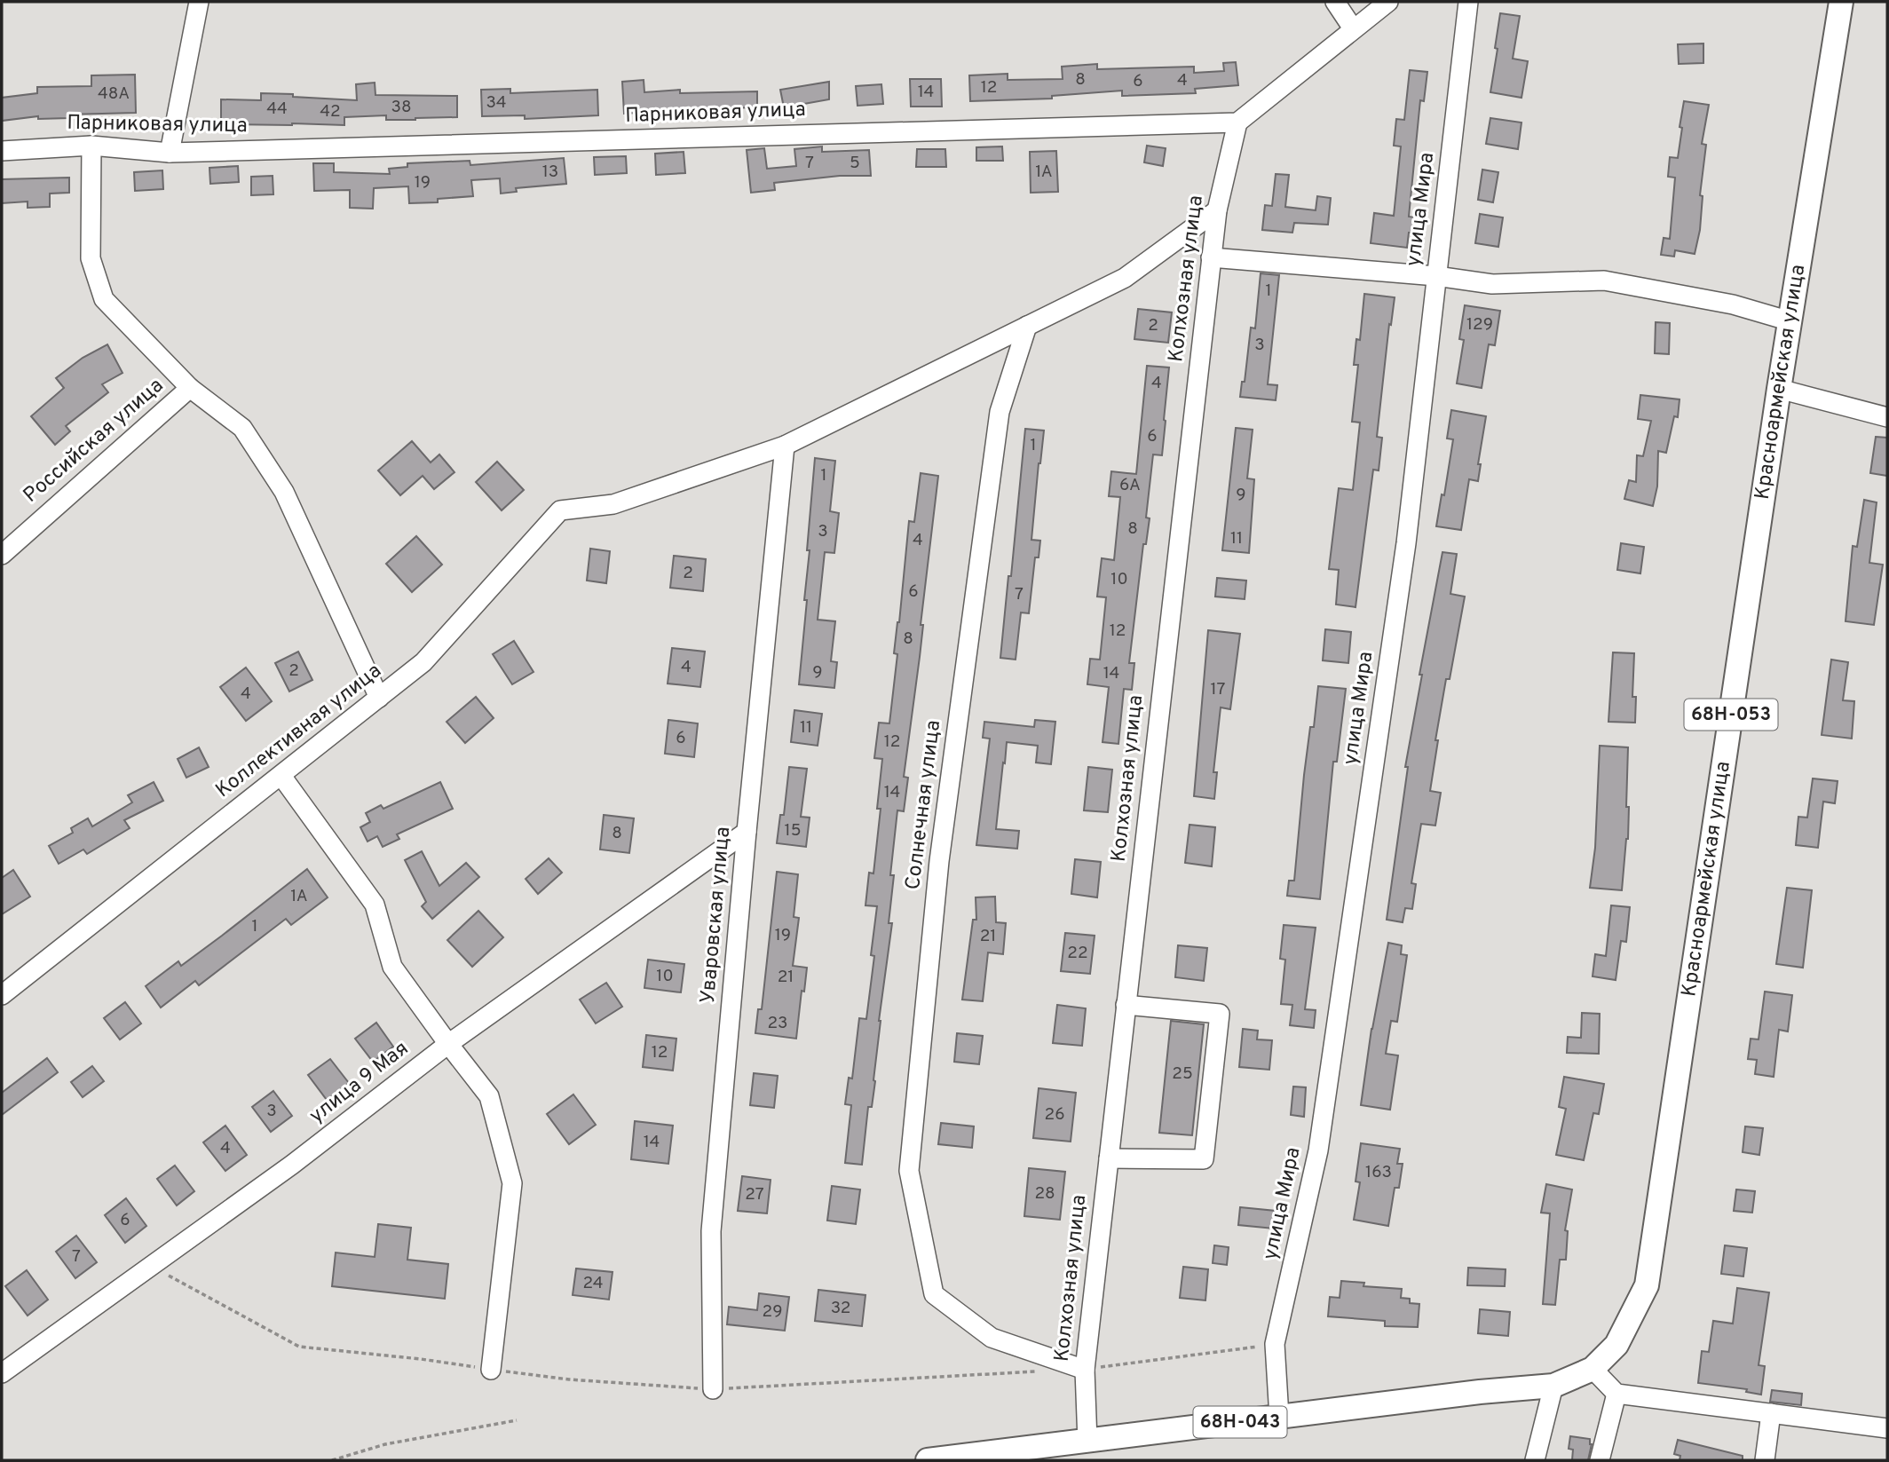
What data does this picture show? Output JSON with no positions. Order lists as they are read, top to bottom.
{
  "streets": {
    "main road": ["Красноармейская улица", "68Н-053", "68Н-043"],
    "street": [
      "Парниковая улица",
      "улица Мира",
      "Колхозная улица",
      "Российская улица",
      "Коллективная улица",
      "Солнечная улица",
      "Уваровская улица",
      "улица 9 Мая"
    ]
  },
  "crossings": [
    ["Парниковая улица", "Колхозная улица"],
    ["улица Мира", "68Н-043"],
    ["Колхозная улица", "Коллективная улица"],
    ["Колхозная улица", "Солнечная улица"],
    ["Колхозная улица", "68Н-043"],
    ["Красноармейская улица", "68Н-043"],
    ["Коллективная улица", "Солнечная улица"],
    ["Коллективная улица", "Уваровская улица"],
    ["Уваровская улица", "улица 9 Мая"]
  ],
  "house_numbers": [
    "8",
    "4",
    "6",
    "12",
    "14",
    "48А",
    "34",
    "38",
    "44",
    "42",
    "7",
    "5",
    "13",
    "1А",
    "19",
    "1",
    "129",
    "2",
    "3",
    "4",
    "6",
    "1",
    "1",
    "6А",
    "9",
    "8",
    "3",
    "11",
    "4",
    "2",
    "10",
    "6",
    "7",
    "12",
    "8",
    "4",
    "2",
    "9",
    "14",
    "17",
    "4",
    "11",
    "6",
    "12",
    "14",
    "15",
    "8",
    "1А",
    "1",
    "19",
    "21",
    "22",
    "10",
    "21",
    "23",
    "12",
    "25",
    "3",
    "26",
    "14",
    "4",
    "163",
    "28",
    "27",
    "6",
    "7",
    "24",
    "32",
    "29"
  ]
}
